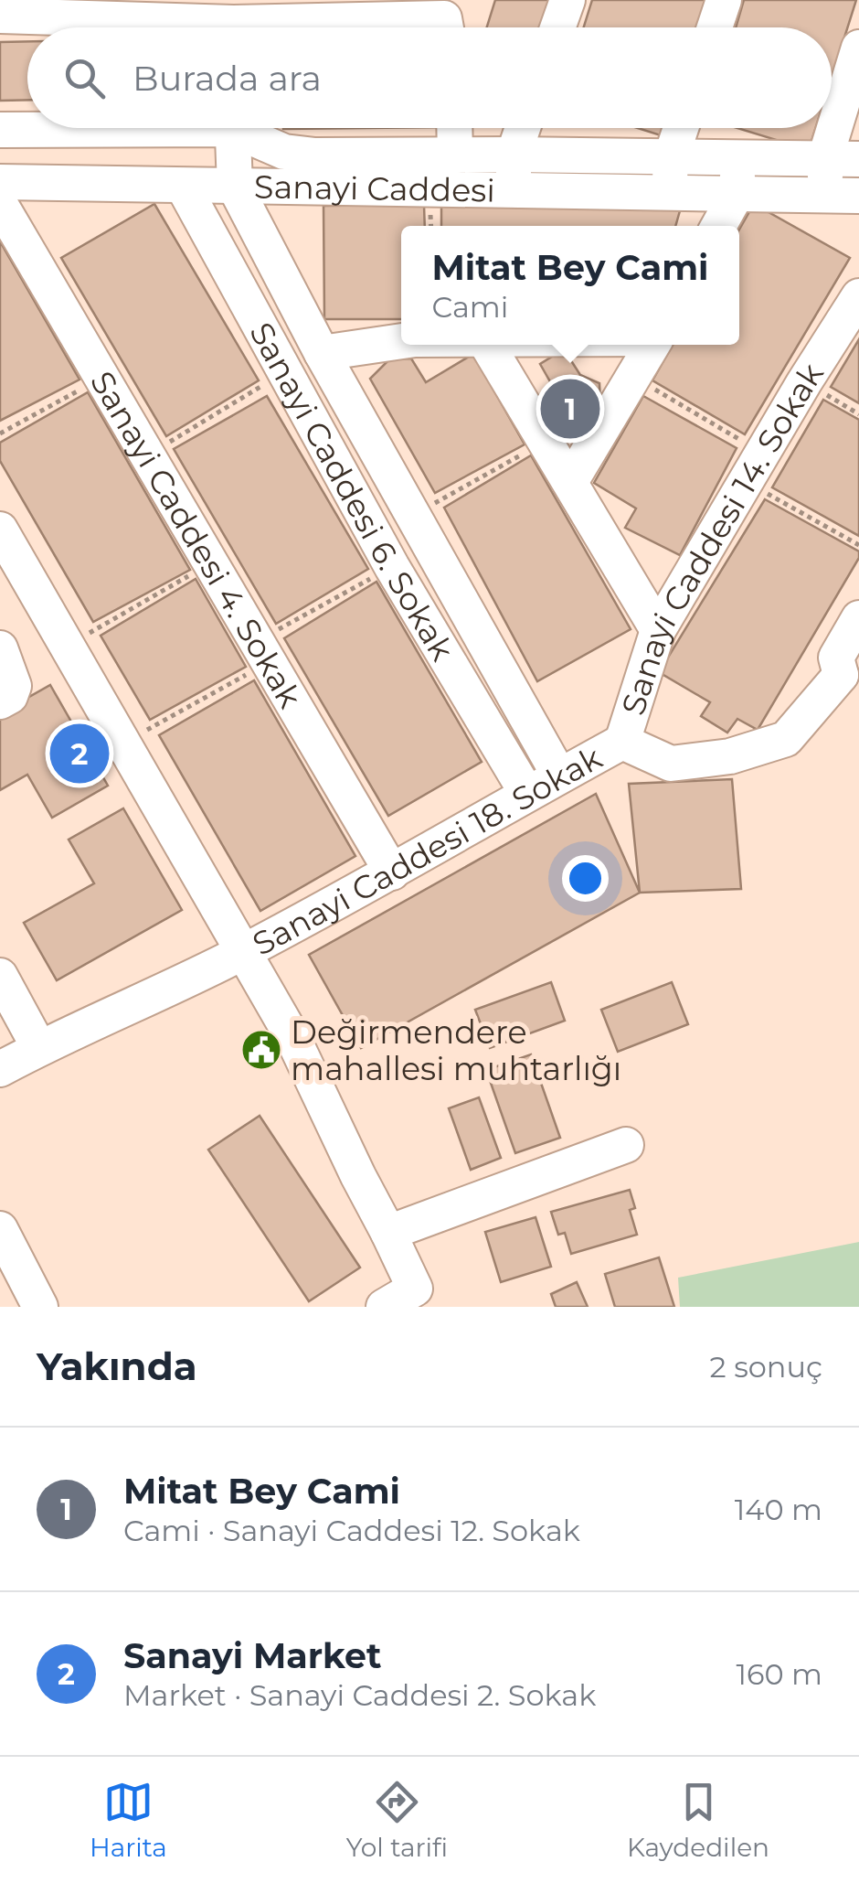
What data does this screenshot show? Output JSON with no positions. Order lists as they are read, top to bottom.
{
  "streets": {
    "street": [
      "Sanayi Caddesi",
      "Sanayi Caddesi 6. Sokak",
      "Sanayi Caddesi 4. Sokak",
      "Sanayi Caddesi 14. Sokak",
      "Sanayi Caddesi 18. Sokak"
    ]
  },
  "crossings": [
    ["Sanayi Caddesi", "Sanayi Caddesi 6. Sokak"],
    ["Sanayi Caddesi 6. Sokak", "Sanayi Caddesi 18. Sokak"],
    ["Sanayi Caddesi 4. Sokak", "Sanayi Caddesi 18. Sokak"],
    ["Sanayi Caddesi 14. Sokak", "Sanayi Caddesi 18. Sokak"]
  ],
  "places": {
    "public building": ["Değirmendere mahallesi muhtarlığı"]
  },
  "page": {
    "search": "Burada ara",
    "popup": ["Mitat Bey Cami", "Cami"],
    "pins": ["1", "2"],
    "heading": ["Yakında", "2 sonuç"],
    "list": [
      {
        "mark": "1",
        "name": "Mitat Bey Cami",
        "note": "Cami · Sanayi Caddesi 12. Sokak",
        "value": "140 m"
      },
      {
        "mark": "2",
        "name": "Sanayi Market",
        "note": "Market · Sanayi Caddesi 2. Sokak",
        "value": "160 m"
      }
    ],
    "nav": ["Harita", "Yol tarifi", "Kaydedilen"]
  }
}
